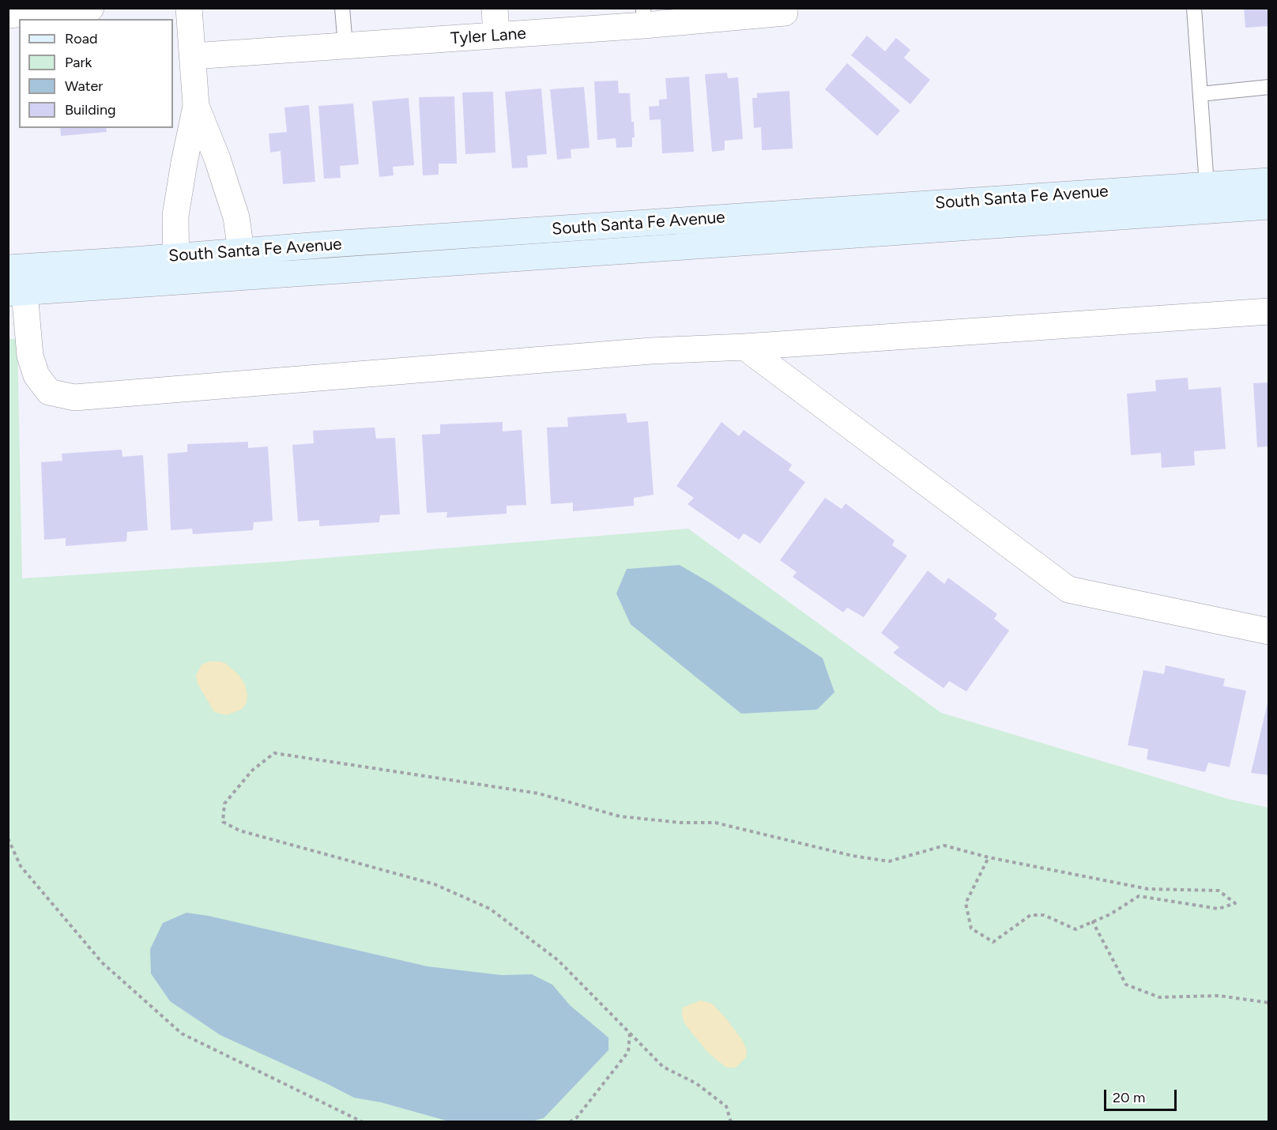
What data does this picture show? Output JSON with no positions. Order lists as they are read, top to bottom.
{
  "streets": {
    "main road": ["South Santa Fe Avenue"],
    "street": ["Tyler Lane"]
  },
  "legend": [
    "Road",
    "Park",
    "Water",
    "Building"
  ],
  "scale_bar": "20 m"
}
